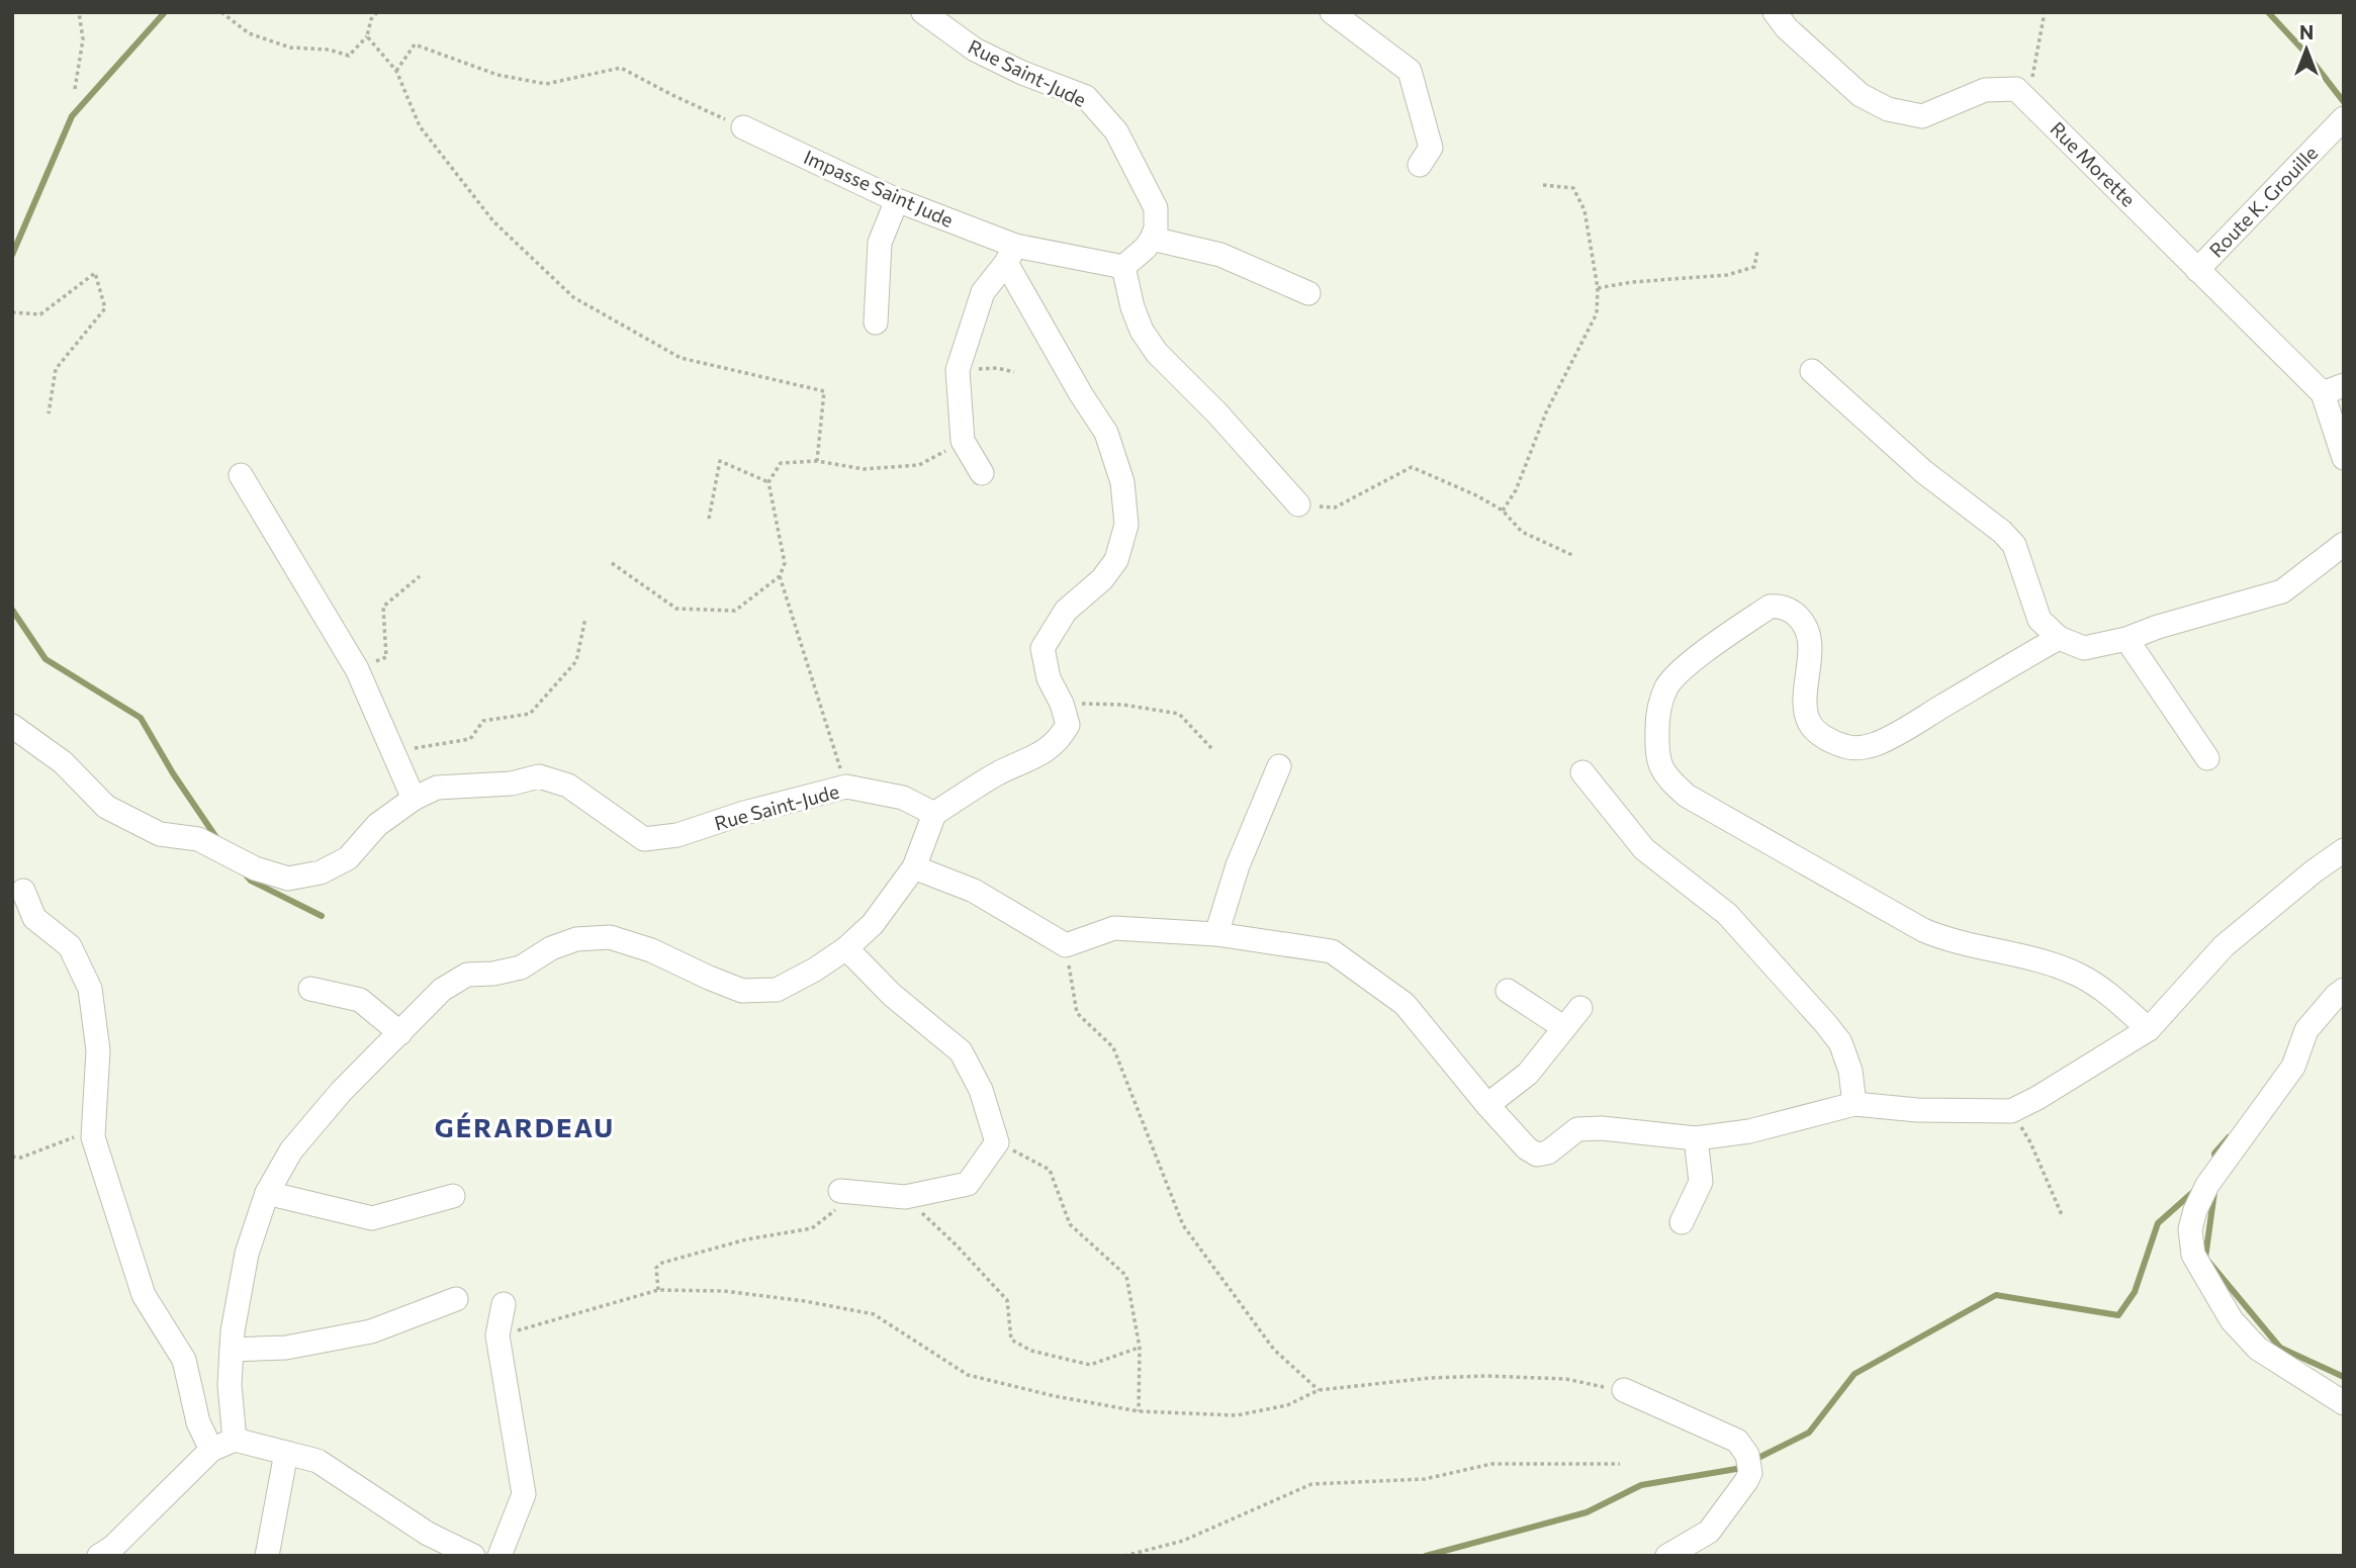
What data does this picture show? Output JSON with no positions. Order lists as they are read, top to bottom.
{
  "streets": {
    "street": [
      "Rue Saint-Jude",
      "Rue Morette",
      "Impasse Saint Jude",
      "Route K. Grouille"
    ]
  },
  "crossings": [
    ["Rue Morette", "Route K. Grouille"]
  ],
  "districts": ["GÉRARDEAU"],
  "north": "top"
}
